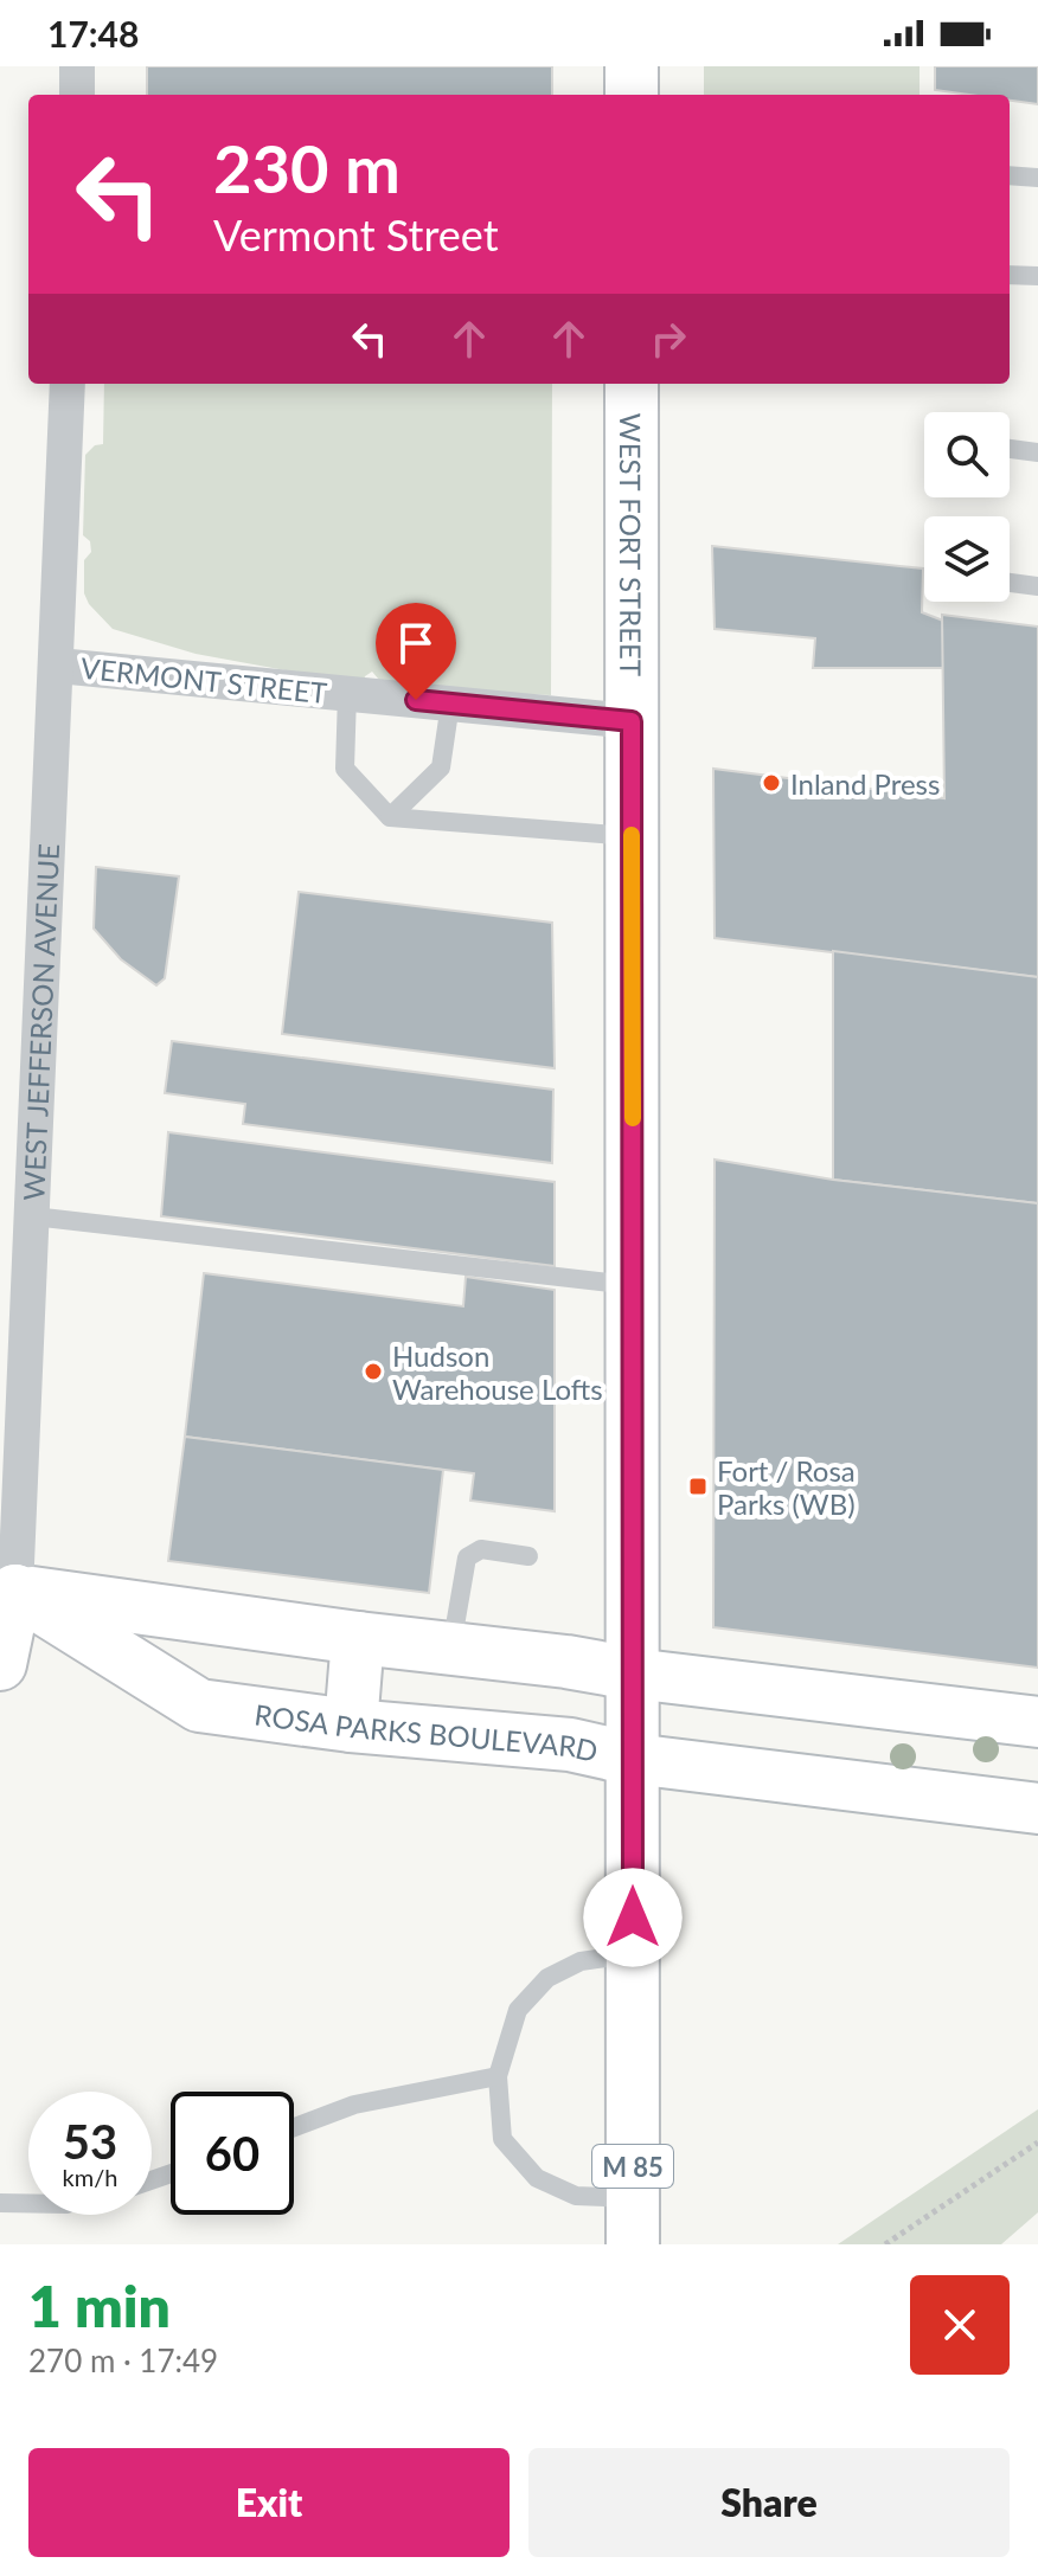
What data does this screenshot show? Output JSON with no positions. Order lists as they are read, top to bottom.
{
  "streets": {
    "main road": [
      "WEST FORT STREET",
      "WEST JEFFERSON AVENUE",
      "ROSA PARKS BOULEVARD",
      "M 85"
    ],
    "street": ["VERMONT STREET"]
  },
  "crossings": [
    ["WEST FORT STREET", "VERMONT STREET"],
    ["WEST FORT STREET", "ROSA PARKS BOULEVARD"],
    ["VERMONT STREET", "WEST JEFFERSON AVENUE"],
    ["WEST JEFFERSON AVENUE", "ROSA PARKS BOULEVARD"]
  ],
  "places": {
    "other": ["Inland Press", "Hudson Warehouse Lofts"],
    "transit": ["Fort / Rosa Parks (WB)"]
  },
  "page": {
    "status": "17:48",
    "turn": ["230 m", "Vermont Street"],
    "speed": "53 km/h",
    "limit": "60",
    "heading": ["1 min", "270 m · 17:49"],
    "buttons": ["Exit", "Share"]
  }
}
